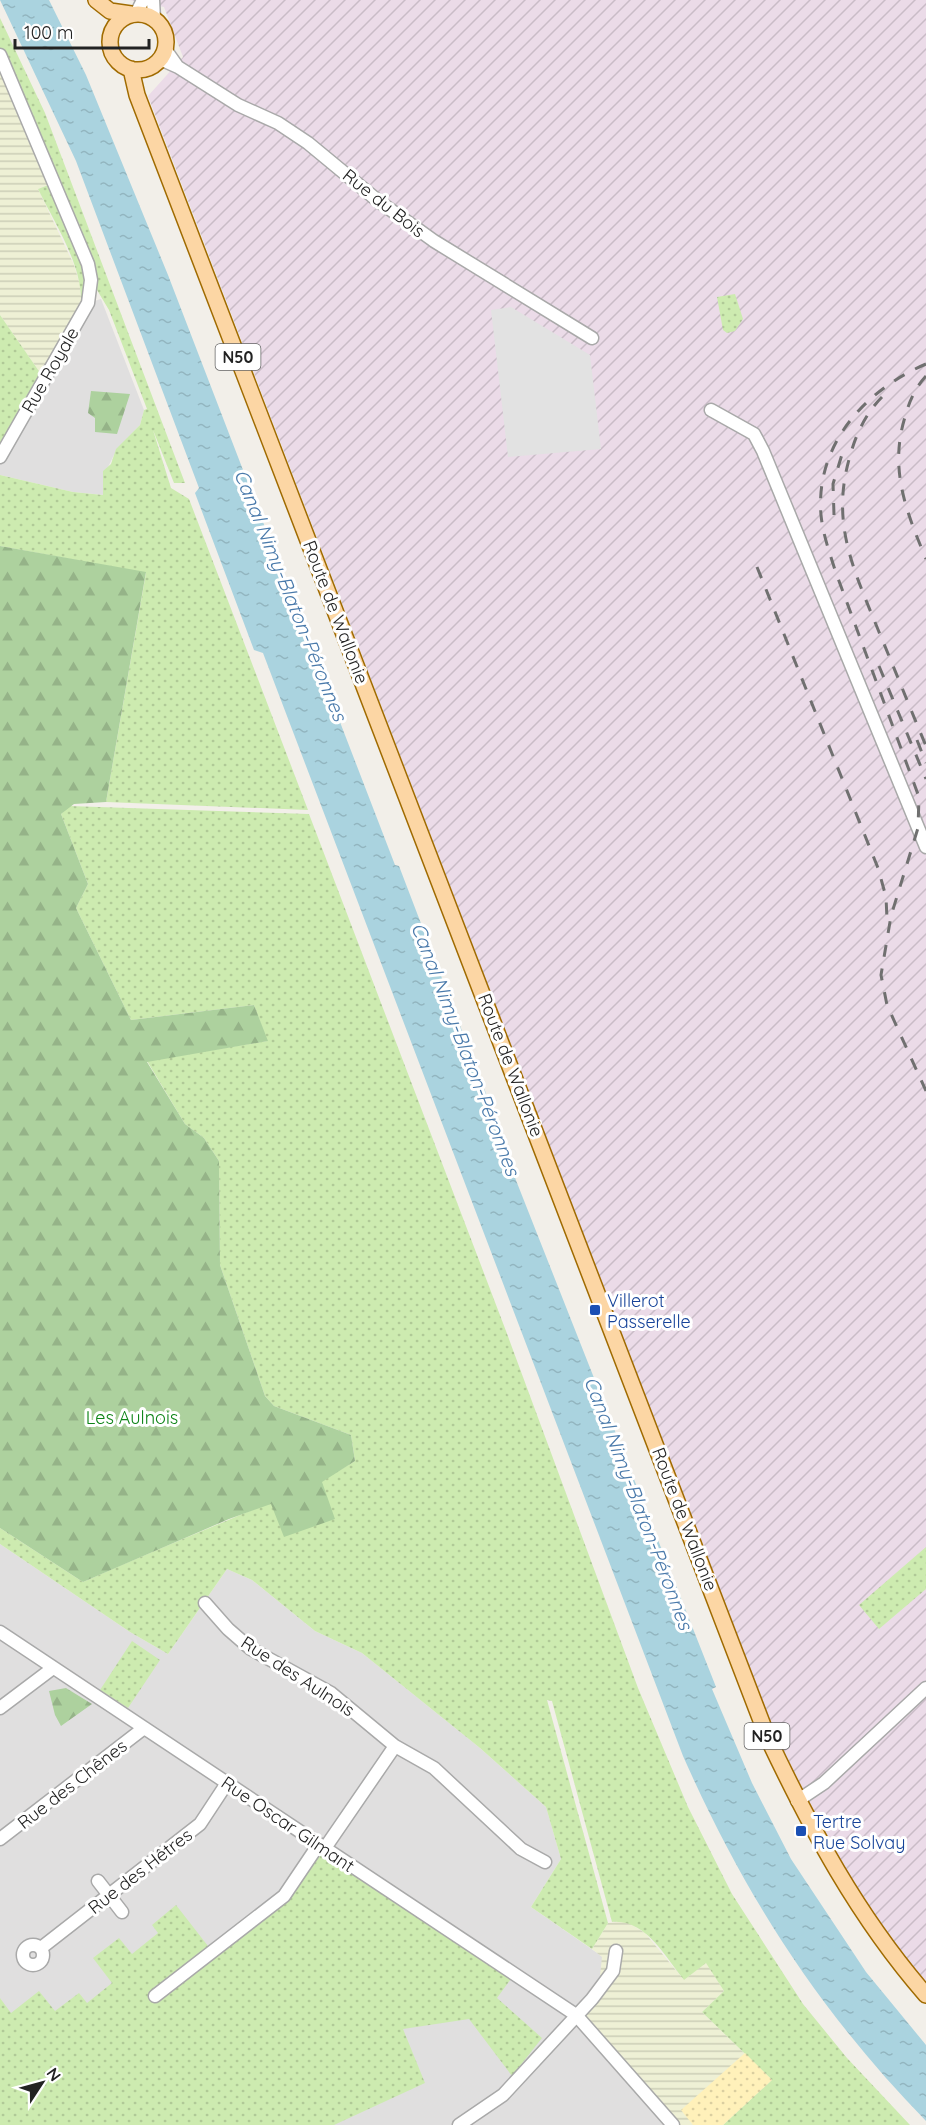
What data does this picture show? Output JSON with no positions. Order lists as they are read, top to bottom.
{
  "streets": {
    "main road": ["N50", "Route de Wallonie"],
    "street": [
      "Rue du Bois",
      "Rue Royale",
      "Rue des Aulnois",
      "Rue des Chênes",
      "Rue Oscar Gilmant",
      "Rue des Hêtres"
    ]
  },
  "crossings": [
    ["Rue du Bois", "Route de Wallonie"],
    ["Rue des Chênes", "Rue Oscar Gilmant"],
    ["Rue Oscar Gilmant", "Rue des Hêtres"]
  ],
  "water": ["Canal Nimy-Blaton-Péronnes"],
  "parks": ["Les Aulnois"],
  "places": {
    "transit": ["Villerot Passerelle", "Tertre Rue Solvay"]
  },
  "scale_bar": "100 m",
  "north": "top right"
}
